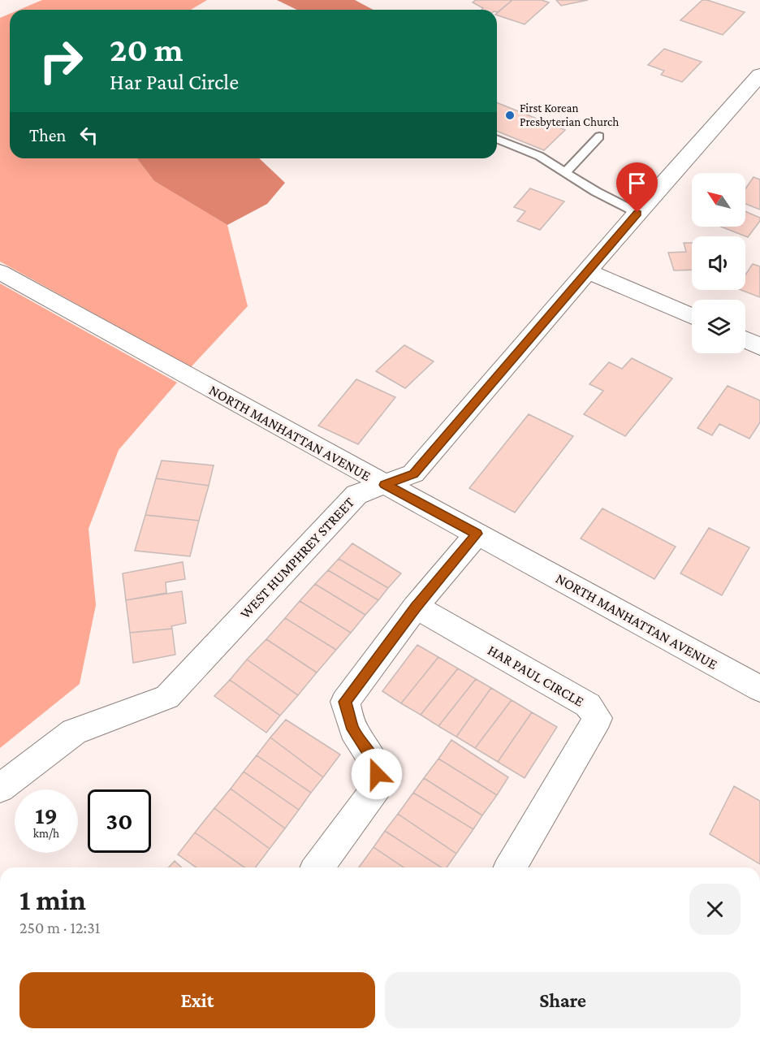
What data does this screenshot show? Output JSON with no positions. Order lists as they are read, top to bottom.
{
  "streets": {
    "street": ["NORTH MANHATTAN AVENUE", "WEST HUMPHREY STREET", "HAR PAUL CIRCLE"]
  },
  "crossings": [
    ["NORTH MANHATTAN AVENUE", "WEST HUMPHREY STREET"]
  ],
  "places": ["First Korean Presbyterian Church"],
  "north": "top left",
  "page": {
    "turn": ["20 m", "Har Paul Circle"],
    "then": "Then",
    "speed": "19 km/h",
    "limit": "30",
    "heading": ["1 min", "250 m · 12:31"],
    "buttons": ["Exit", "Share"]
  }
}
